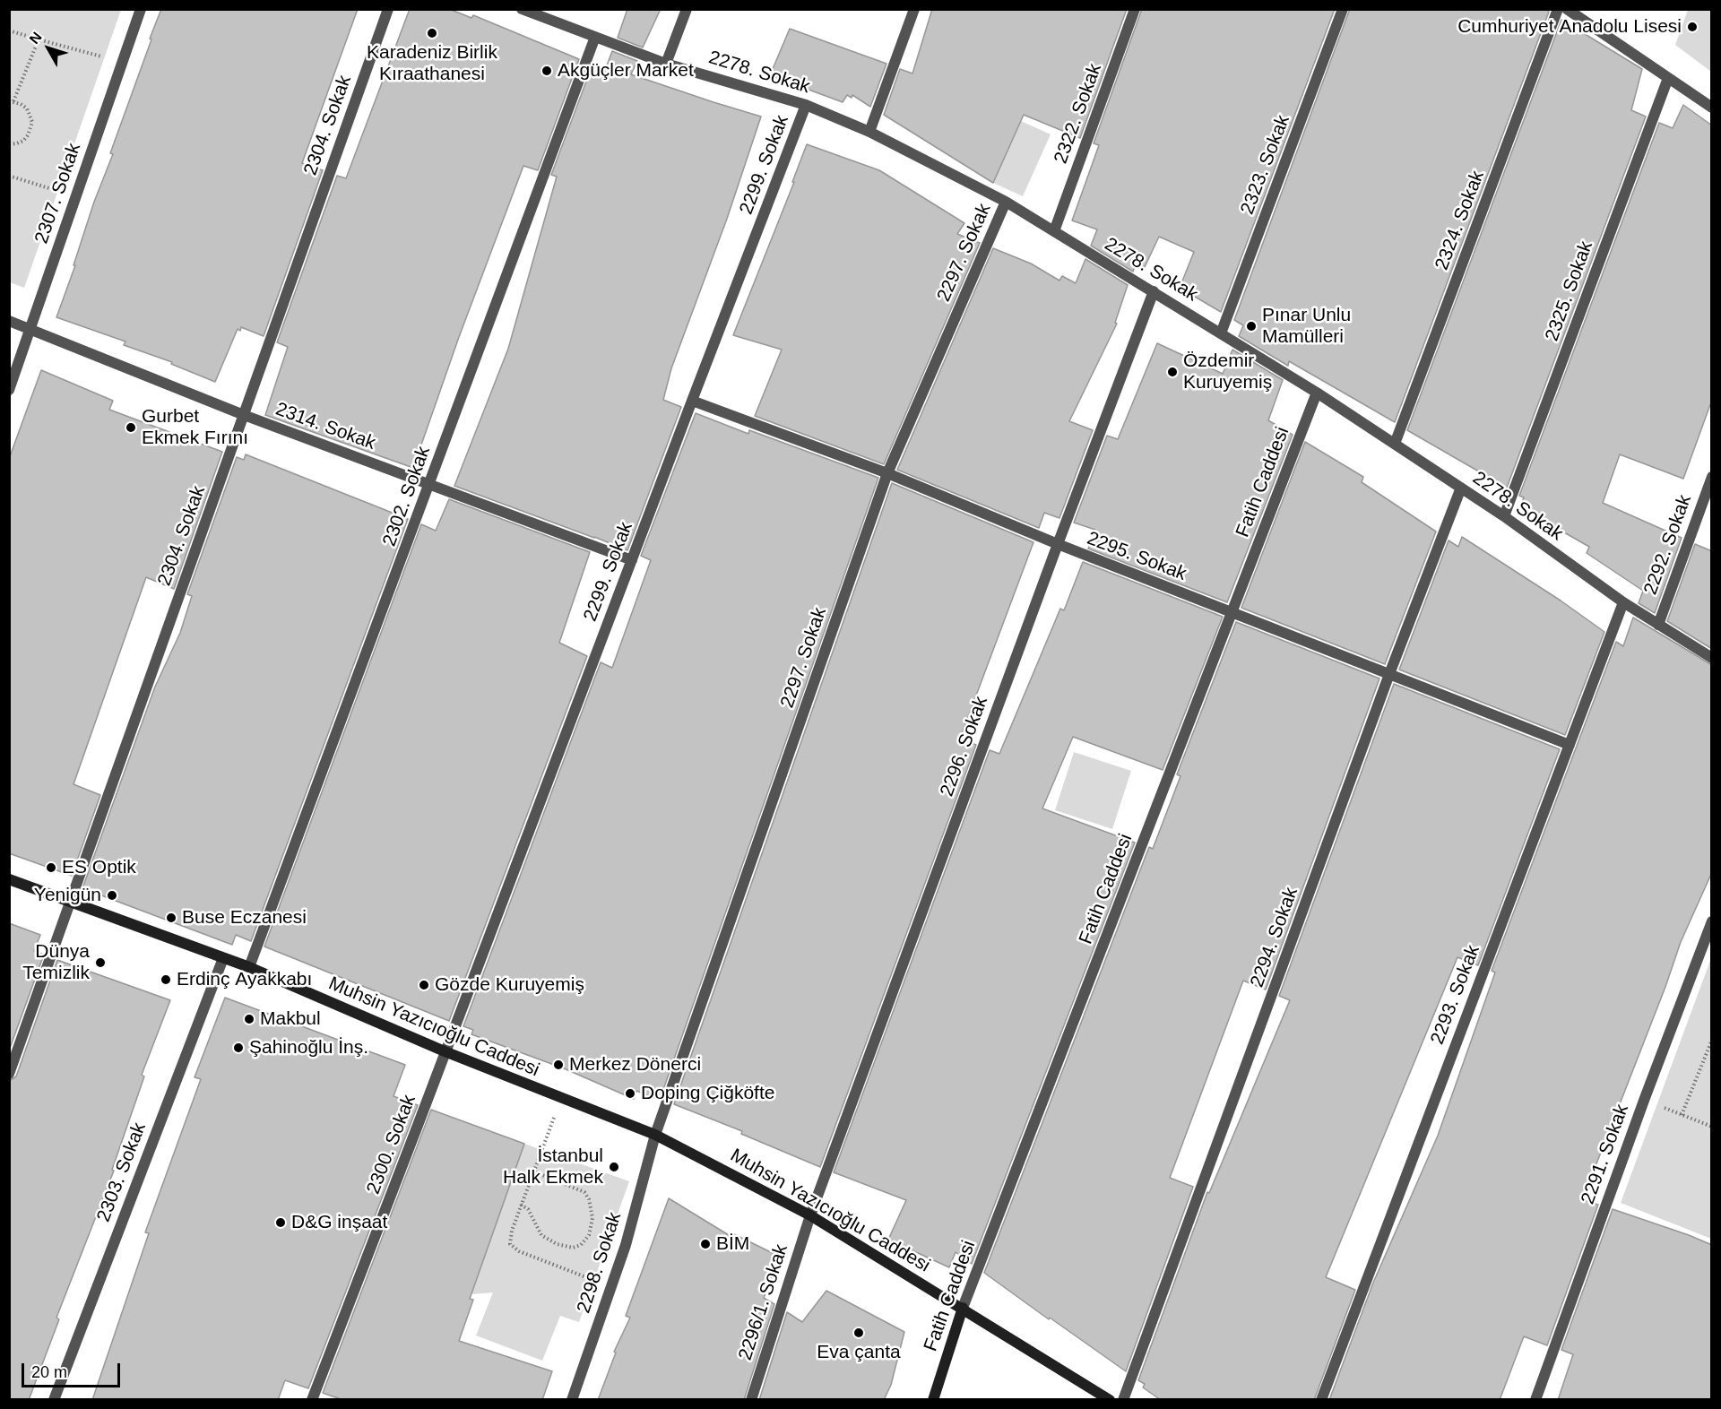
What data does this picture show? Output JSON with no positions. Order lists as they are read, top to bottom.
{
  "streets": {
    "main road": ["Fatih Caddesi", "Muhsin Yazıcıoğlu Caddesi"],
    "street": [
      "2278. Sokak",
      "2322. Sokak",
      "2304. Sokak",
      "2299. Sokak",
      "2323. Sokak",
      "2307. Sokak",
      "2324. Sokak",
      "2297. Sokak",
      "2325. Sokak",
      "2314. Sokak",
      "2302. Sokak",
      "2292. Sokak",
      "2295. Sokak",
      "2296. Sokak",
      "2294. Sokak",
      "2293. Sokak",
      "2300. Sokak",
      "2291. Sokak",
      "2303. Sokak",
      "2298. Sokak",
      "2296/1. Sokak"
    ]
  },
  "crossings": [
    ["2278. Sokak", "2322. Sokak"],
    ["2278. Sokak", "2299. Sokak"],
    ["2278. Sokak", "2323. Sokak"],
    ["2278. Sokak", "2324. Sokak"],
    ["2278. Sokak", "2297. Sokak"],
    ["2278. Sokak", "2325. Sokak"],
    ["2278. Sokak", "Fatih Caddesi"],
    ["2278. Sokak", "2302. Sokak"],
    ["2278. Sokak", "2292. Sokak"],
    ["2278. Sokak", "2296. Sokak"],
    ["2278. Sokak", "2294. Sokak"],
    ["2278. Sokak", "2293. Sokak"],
    ["2304. Sokak", "2314. Sokak"],
    ["2304. Sokak", "Muhsin Yazıcıoğlu Caddesi"],
    ["2299. Sokak", "2314. Sokak"],
    ["2299. Sokak", "2295. Sokak"],
    ["2299. Sokak", "Muhsin Yazıcıoğlu Caddesi"],
    ["2299. Sokak", "2300. Sokak"],
    ["2307. Sokak", "2314. Sokak"],
    ["2297. Sokak", "2295. Sokak"],
    ["2297. Sokak", "Muhsin Yazıcıoğlu Caddesi"],
    ["2297. Sokak", "2298. Sokak"],
    ["2314. Sokak", "2302. Sokak"],
    ["Fatih Caddesi", "2295. Sokak"],
    ["Fatih Caddesi", "Muhsin Yazıcıoğlu Caddesi"],
    ["2302. Sokak", "Muhsin Yazıcıoğlu Caddesi"],
    ["2295. Sokak", "2296. Sokak"],
    ["2295. Sokak", "2294. Sokak"],
    ["2295. Sokak", "2293. Sokak"],
    ["2296. Sokak", "Muhsin Yazıcıoğlu Caddesi"],
    ["2296. Sokak", "2296/1. Sokak"],
    ["Muhsin Yazıcıoğlu Caddesi", "2300. Sokak"],
    ["Muhsin Yazıcıoğlu Caddesi", "2303. Sokak"],
    ["Muhsin Yazıcıoğlu Caddesi", "2298. Sokak"],
    ["Muhsin Yazıcıoğlu Caddesi", "2296/1. Sokak"]
  ],
  "places": [
    "Cumhuriyet Anadolu Lisesi",
    "Karadeniz Birlik Kıraathanesi",
    "Akgüçler Market",
    "Pınar Unlu Mamülleri",
    "Özdemir Kuruyemiş",
    "Gurbet Ekmek Fırını",
    "ES Optik",
    "Yenigün",
    "Buse Eczanesi",
    "Dünya Temizlik",
    "Erdinç Ayakkabı",
    "Gözde Kuruyemiş",
    "Makbul",
    "Şahinoğlu İnş.",
    "Merkez Dönerci",
    "Doping Çiğköfte",
    "İstanbul Halk Ekmek",
    "D&G inşaat",
    "BİM",
    "Eva çanta"
  ],
  "scale_bar": "20 m",
  "north": "top left"
}
